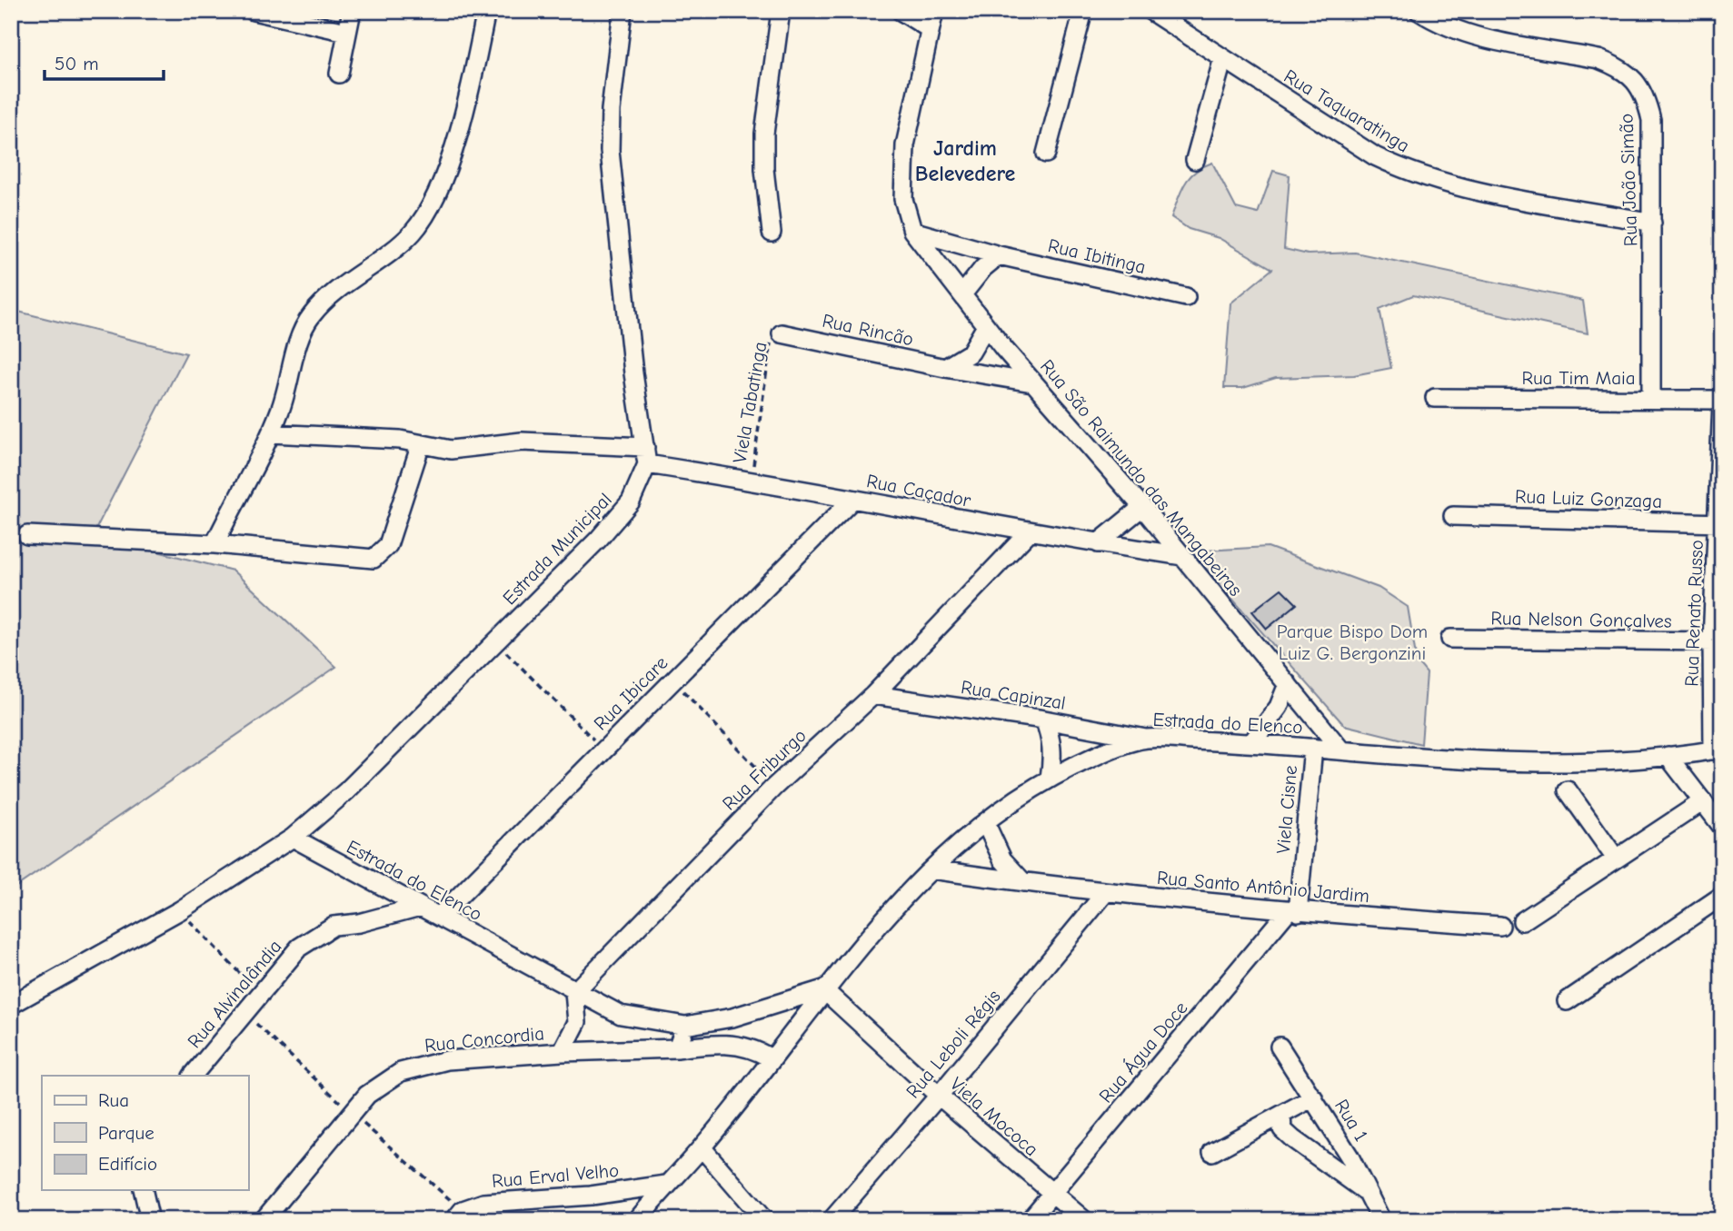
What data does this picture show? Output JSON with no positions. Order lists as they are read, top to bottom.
{
  "streets": {
    "street": [
      "Rua Taquaratinga",
      "Rua João Simão",
      "Rua Ibitinga",
      "Rua Rincão",
      "Rua Tim Maia",
      "Rua São Raimundo das Mangabeiras",
      "Rua Caçador",
      "Rua Luiz Gonzaga",
      "Estrada Municipal",
      "Rua Renato Russo",
      "Rua Nelson Gonçalves",
      "Rua Ibicare",
      "Rua Capinzal",
      "Estrada do Elenco",
      "Rua Friburgo",
      "Viela Cisne",
      "Rua Santo Antônio Jardim",
      "Rua Alvinalândia",
      "Rua Concordia",
      "Rua Leboli Régis",
      "Rua Água Doce",
      "Viela Mococa",
      "Rua 1",
      "Rua Erval Velho"
    ],
    "path": ["Viela Tabatinga"]
  },
  "crossings": [
    ["Rua Taquaratinga", "Rua João Simão"],
    ["Rua João Simão", "Rua Tim Maia"],
    ["Rua Ibitinga", "Rua São Raimundo das Mangabeiras"],
    ["Rua Rincão", "Viela Tabatinga"],
    ["Rua Rincão", "Rua São Raimundo das Mangabeiras"],
    ["Rua Tim Maia", "Rua Renato Russo"],
    ["Viela Tabatinga", "Rua Caçador"],
    ["Rua São Raimundo das Mangabeiras", "Rua Caçador"],
    ["Rua São Raimundo das Mangabeiras", "Estrada do Elenco"],
    ["Rua Caçador", "Estrada Municipal"],
    ["Rua Caçador", "Rua Ibicare"],
    ["Rua Caçador", "Rua Friburgo"],
    ["Rua Luiz Gonzaga", "Rua Renato Russo"],
    ["Estrada Municipal", "Estrada do Elenco"],
    ["Rua Renato Russo", "Rua Nelson Gonçalves"],
    ["Rua Renato Russo", "Estrada do Elenco"],
    ["Rua Ibicare", "Estrada do Elenco"],
    ["Rua Capinzal", "Estrada do Elenco"],
    ["Rua Capinzal", "Rua Friburgo"],
    ["Estrada do Elenco", "Rua Friburgo"],
    ["Estrada do Elenco", "Viela Cisne"],
    ["Estrada do Elenco", "Rua Santo Antônio Jardim"],
    ["Estrada do Elenco", "Rua Alvinalândia"],
    ["Estrada do Elenco", "Viela Mococa"],
    ["Estrada do Elenco", "Rua Erval Velho"],
    ["Viela Cisne", "Rua Santo Antônio Jardim"],
    ["Viela Cisne", "Rua Água Doce"],
    ["Rua Santo Antônio Jardim", "Rua Leboli Régis"],
    ["Rua Santo Antônio Jardim", "Rua Água Doce"],
    ["Rua Leboli Régis", "Viela Mococa"],
    ["Rua Água Doce", "Viela Mococa"]
  ],
  "districts": ["Jardim Belevedere"],
  "parks": ["Parque Bispo Dom Luiz G. Bergonzini"],
  "legend": ["Rua", "Parque", "Edifício"],
  "scale_bar": "50 m"
}
